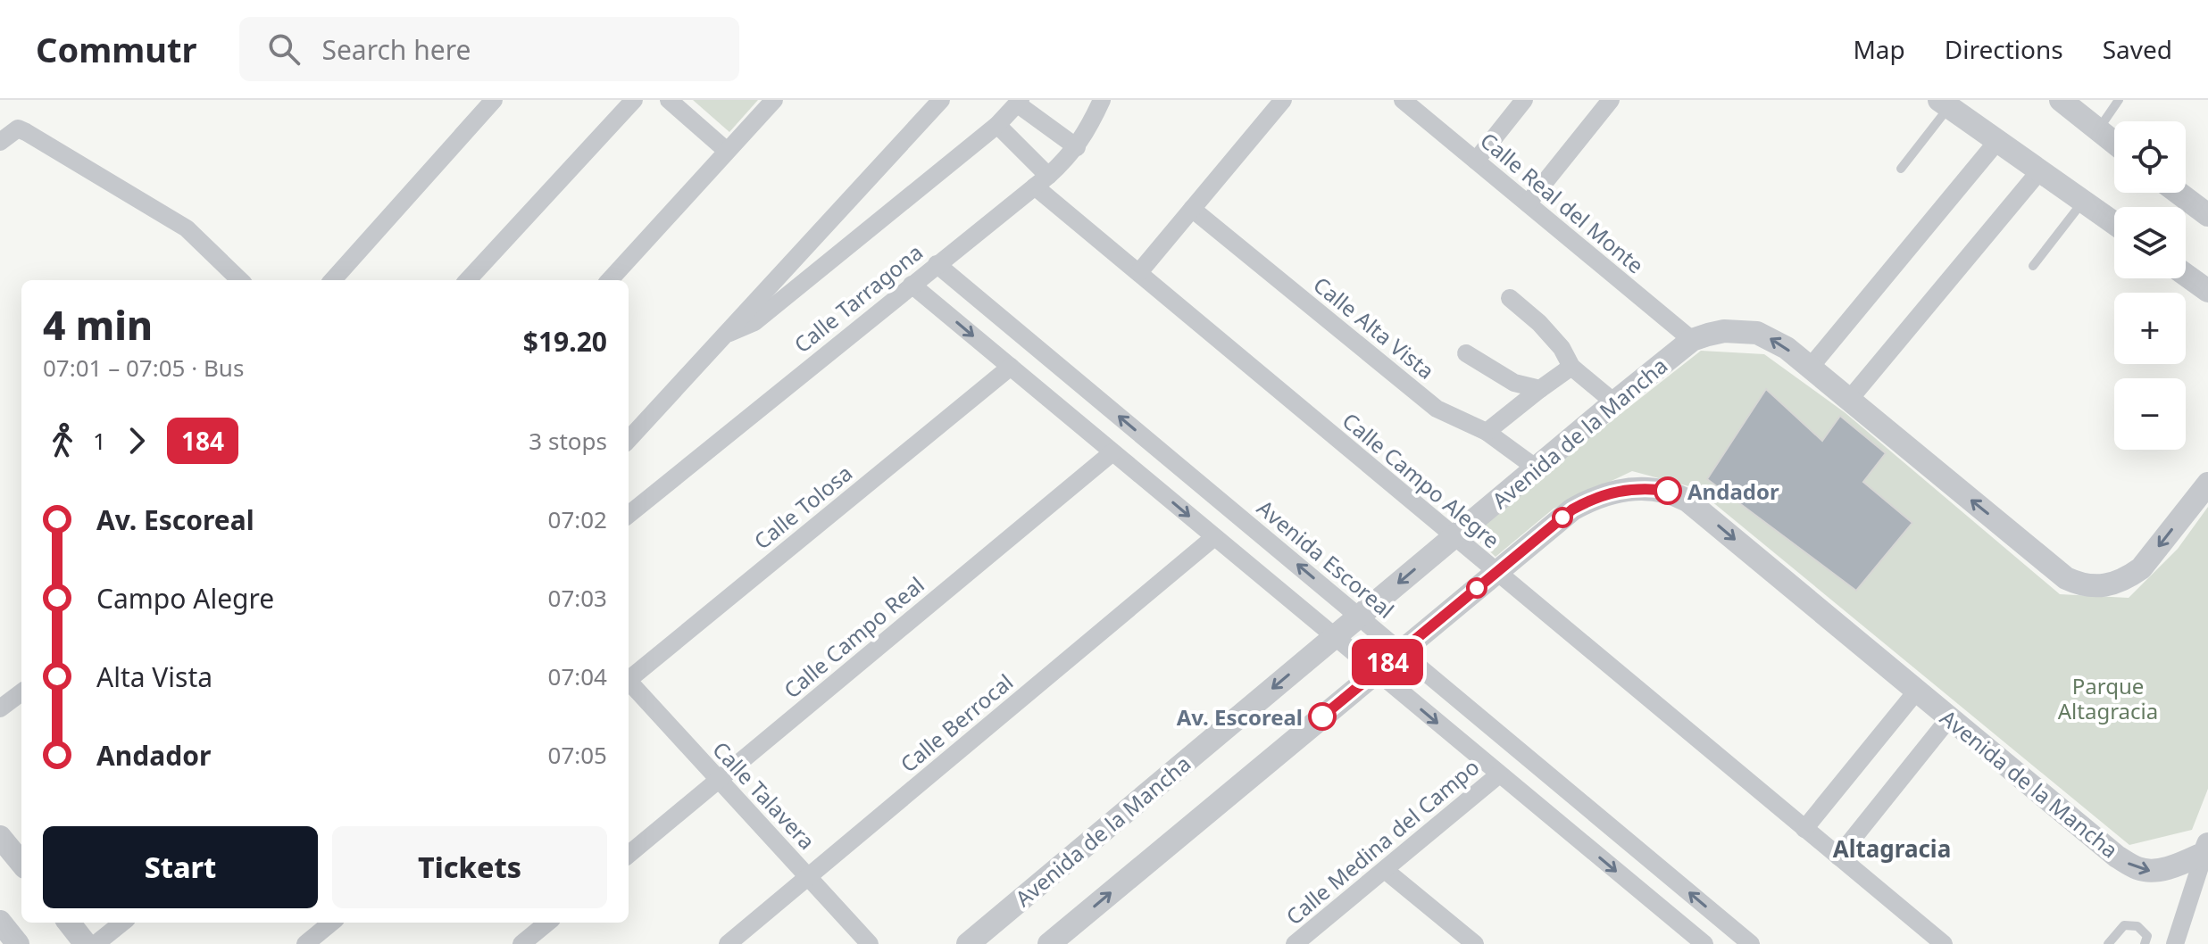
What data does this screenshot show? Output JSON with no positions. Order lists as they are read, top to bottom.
{
  "streets": {
    "street": [
      "Calle Real del Monte",
      "Calle Tarragona",
      "Calle Alta Vista",
      "Avenida de la Mancha",
      "Calle Campo Alegre",
      "Calle Tolosa",
      "Avenida Escoreal",
      "Calle Campo Real",
      "Calle Berrocal",
      "Calle Talavera",
      "Calle Medina del Campo"
    ]
  },
  "crossings": [
    ["Calle Real del Monte", "Avenida de la Mancha"],
    ["Calle Tarragona", "Calle Campo Alegre"],
    ["Calle Tarragona", "Avenida Escoreal"],
    ["Calle Alta Vista", "Avenida de la Mancha"],
    ["Avenida de la Mancha", "Calle Campo Alegre"],
    ["Avenida de la Mancha", "Avenida Escoreal"],
    ["Calle Campo Real", "Calle Talavera"],
    ["Calle Berrocal", "Calle Talavera"]
  ],
  "districts": ["Altagracia"],
  "parks": ["Parque Altagracia"],
  "places": ["Andador", "Av. Escoreal"],
  "lines": ["bus line 184"],
  "page": {
    "header": "Commutr",
    "search": "Search here",
    "nav": ["Map", "Directions", "Saved"],
    "on_map": "184",
    "map_buttons": ["+", "−"],
    "heading": ["4 min", "07:01 – 07:05 · Bus", "$19.20"],
    "legs": ["1", "184", "3 stops"],
    "list": [
      {
        "name": "Av. Escoreal",
        "value": "07:02"
      },
      {
        "name": "Campo Alegre",
        "value": "07:03"
      },
      {
        "name": "Alta Vista",
        "value": "07:04"
      },
      {
        "name": "Andador",
        "value": "07:05"
      }
    ],
    "buttons": ["Start", "Tickets"]
  }
}
